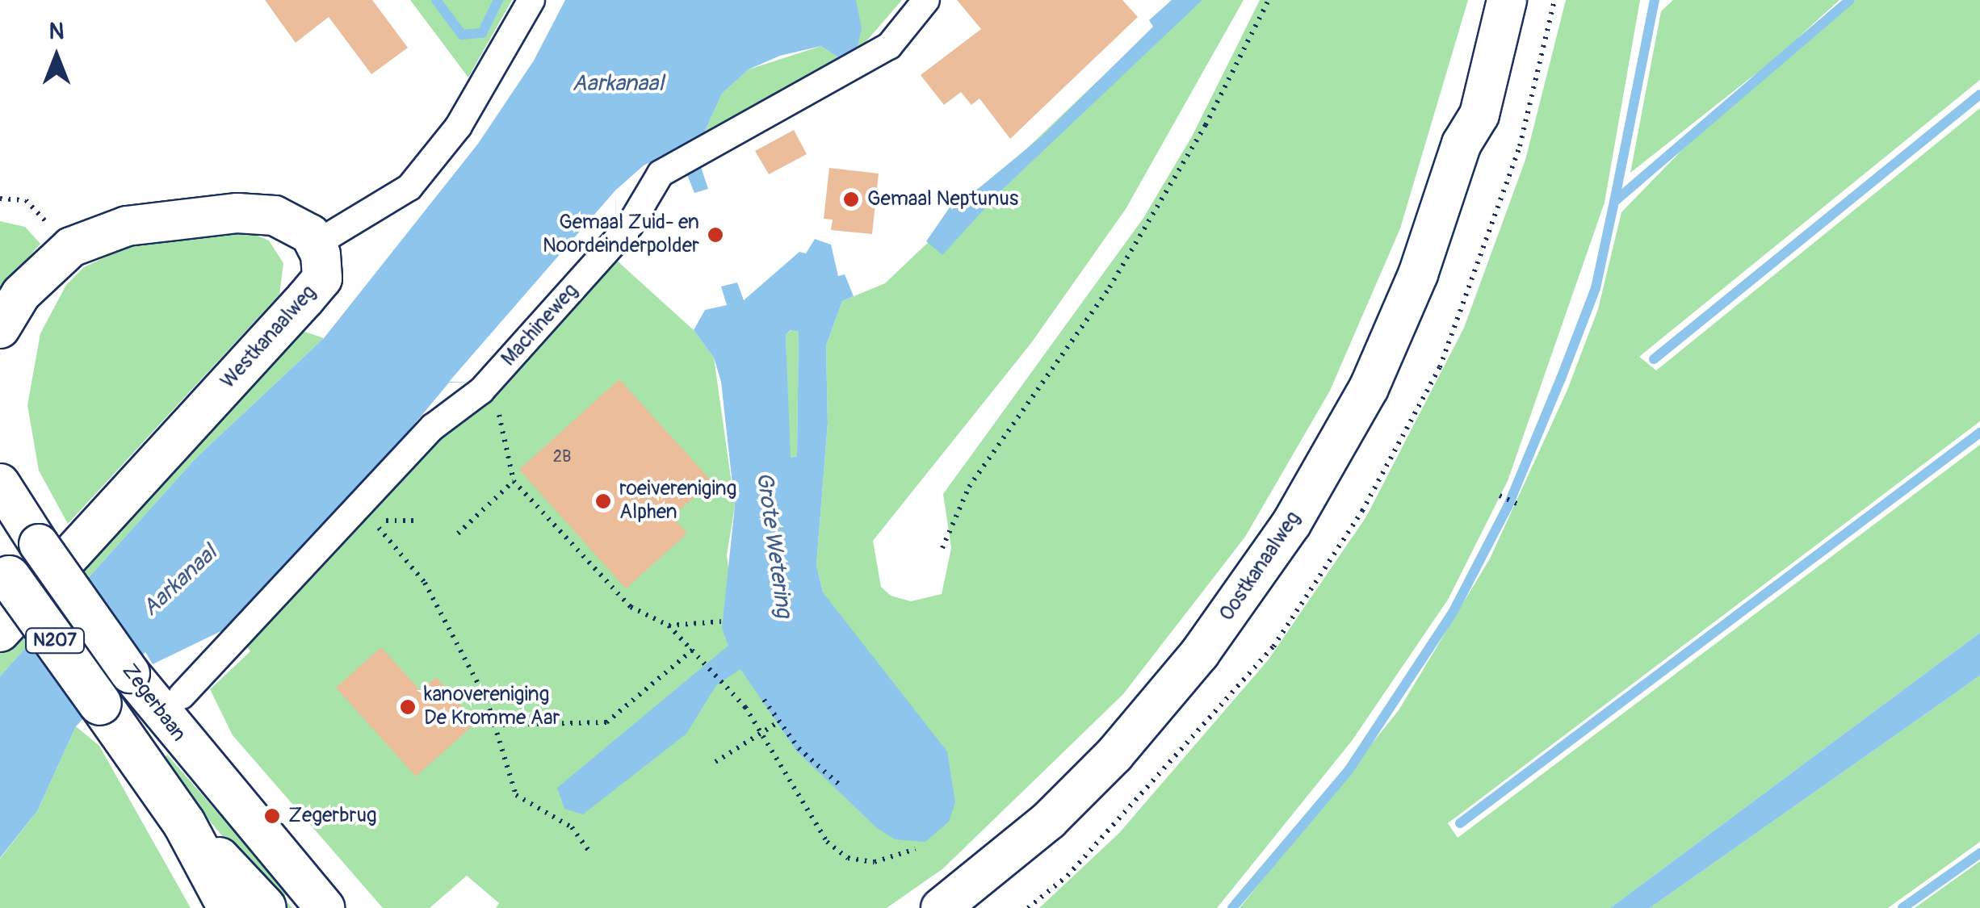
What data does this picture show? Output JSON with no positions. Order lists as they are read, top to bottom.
{
  "streets": {
    "main road": ["N207"],
    "street": [
      "Machineweg",
      "Westkanaalweg",
      "Oostkanaalweg",
      "Zegerbaan"
    ]
  },
  "water": ["Aarkanaal", "Grote Wetering"],
  "places": [
    "Gemaal Neptunus",
    "Gemaal Zuid- en Noordeinderpolder",
    "roeivereniging Alphen",
    "kanovereniging De Kromme Aar",
    "Zegerbrug"
  ],
  "house_numbers": ["2B"],
  "north": "top"
}
